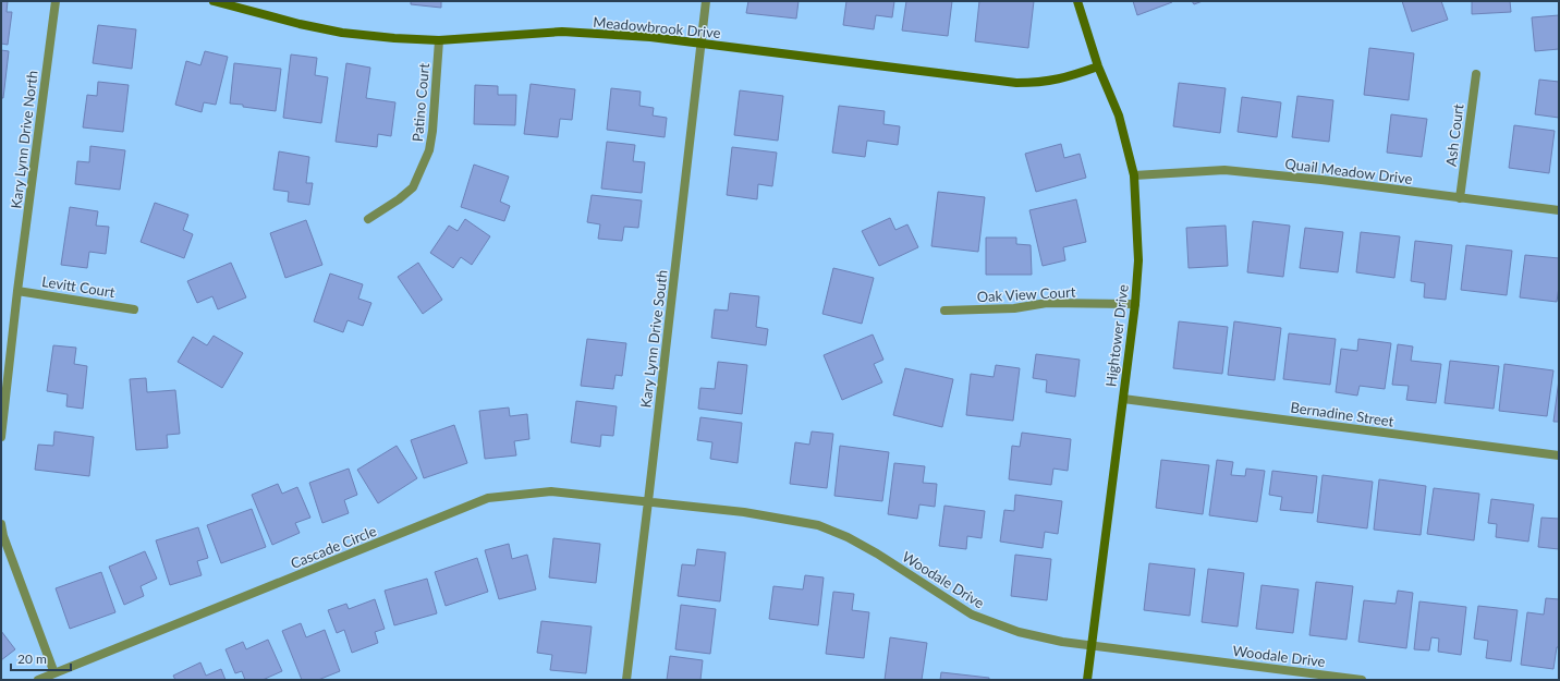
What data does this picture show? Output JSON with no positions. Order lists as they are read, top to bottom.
{
  "streets": {
    "street": [
      "Meadowbrook Drive",
      "Patino Court",
      "Ash Court",
      "Kary Lynn Drive North",
      "Quail Meadow Drive",
      "Levitt Court",
      "Oak View Court",
      "Hightower Drive",
      "Kary Lynn Drive South",
      "Bernadine Street",
      "Cascade Circle",
      "Woodale Drive"
    ]
  },
  "crossings": [
    ["Meadowbrook Drive", "Patino Court"],
    ["Meadowbrook Drive", "Hightower Drive"],
    ["Meadowbrook Drive", "Kary Lynn Drive South"],
    ["Ash Court", "Quail Meadow Drive"],
    ["Kary Lynn Drive North", "Levitt Court"],
    ["Quail Meadow Drive", "Hightower Drive"],
    ["Oak View Court", "Hightower Drive"],
    ["Hightower Drive", "Bernadine Street"],
    ["Hightower Drive", "Woodale Drive"],
    ["Kary Lynn Drive South", "Cascade Circle"],
    ["Kary Lynn Drive South", "Woodale Drive"],
    ["Cascade Circle", "Woodale Drive"]
  ],
  "scale_bar": "20 m"
}
